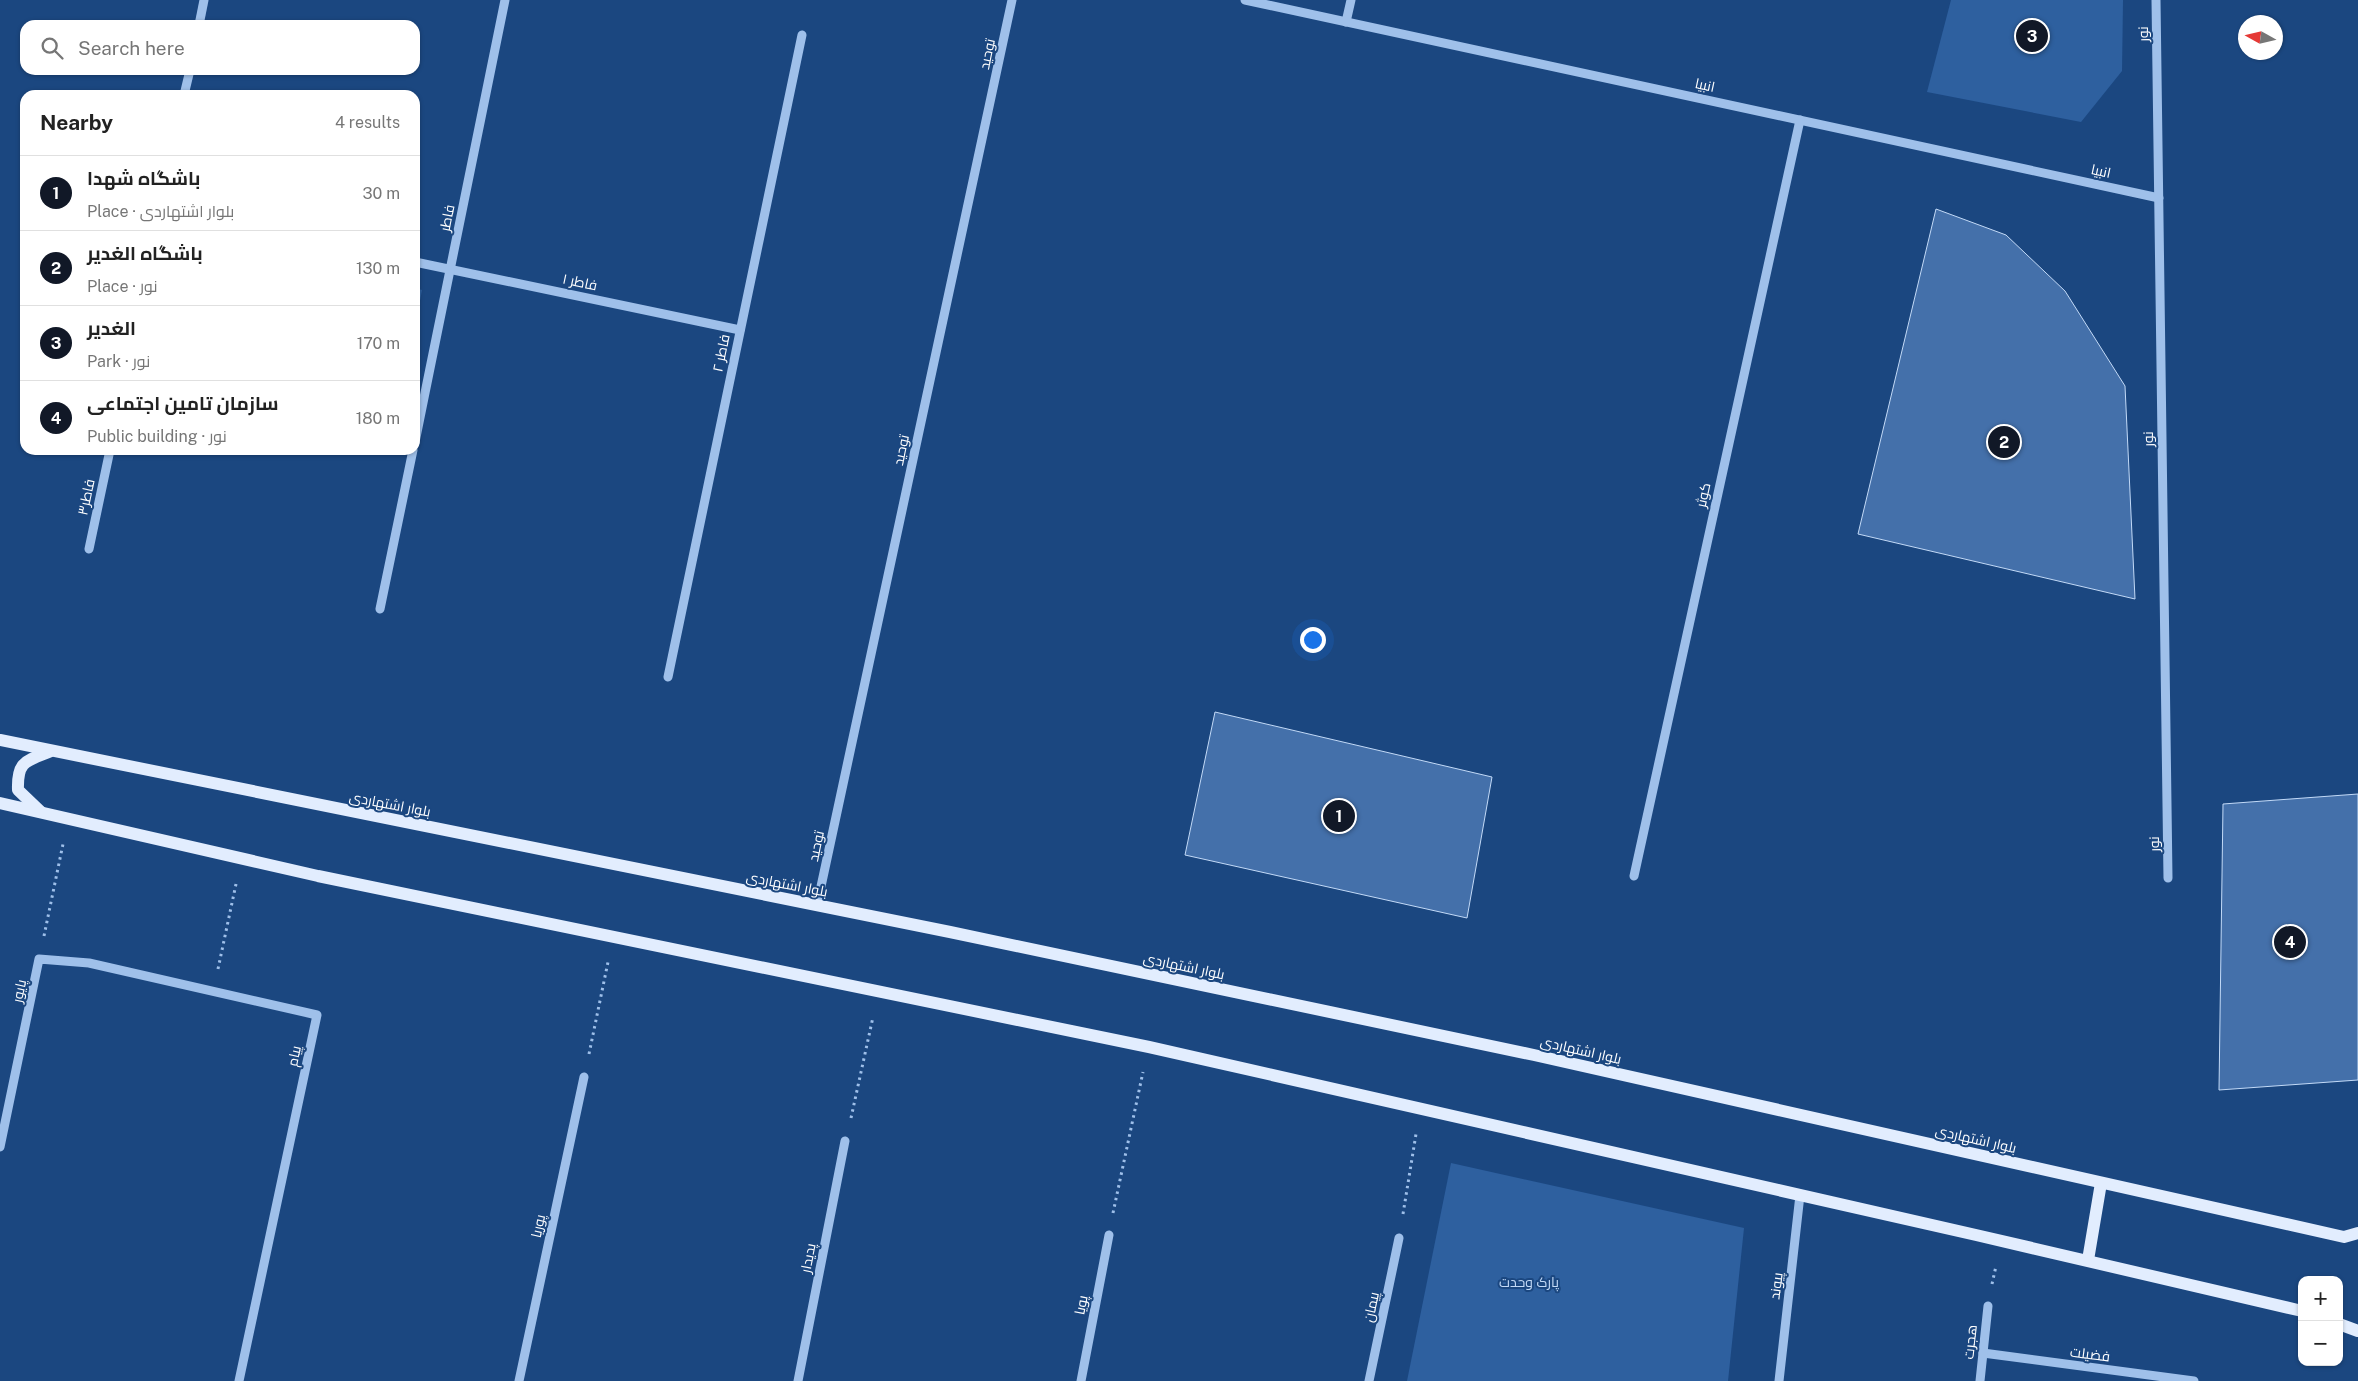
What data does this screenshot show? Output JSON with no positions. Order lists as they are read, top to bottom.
{
  "streets": {
    "main road": ["بلوار اشتهاردی"],
    "street": [
      "نور",
      "توحید",
      "انبیا",
      "فاطر",
      "فاطر ۱",
      "فاطر ۲",
      "کوثر",
      "فاطر۳",
      "پایور",
      "پیام",
      "پوریا",
      "پدیدار",
      "پیوند",
      "پویا",
      "پیمان",
      "هجرت",
      "فضیلت"
    ]
  },
  "crossings": [
    ["نور", "انبیا"],
    ["توحید", "بلوار اشتهاردی"],
    ["انبیا", "کوثر"],
    ["فاطر", "فاطر ۱"],
    ["فاطر ۱", "فاطر ۲"],
    ["پایور", "پیام"],
    ["هجرت", "فضیلت"]
  ],
  "parks": ["پارک وحدت"],
  "north": "left",
  "page": {
    "pins": [
      "3",
      "2",
      "1",
      "4"
    ],
    "search": "Search here",
    "heading": ["Nearby", "4 results"],
    "list": [
      {
        "mark": "1",
        "name": "باشگاه شهدا",
        "note": "Place · بلوار اشتهاردی",
        "value": "30 m"
      },
      {
        "mark": "2",
        "name": "باشگاه الغدیر",
        "note": "Place · نور",
        "value": "130 m"
      },
      {
        "mark": "3",
        "name": "الغدیر",
        "note": "Park · نور",
        "value": "170 m"
      },
      {
        "mark": "4",
        "name": "سازمان تامین اجتماعی",
        "note": "Public building · نور",
        "value": "180 m"
      }
    ],
    "map_buttons": ["+", "−"]
  }
}
